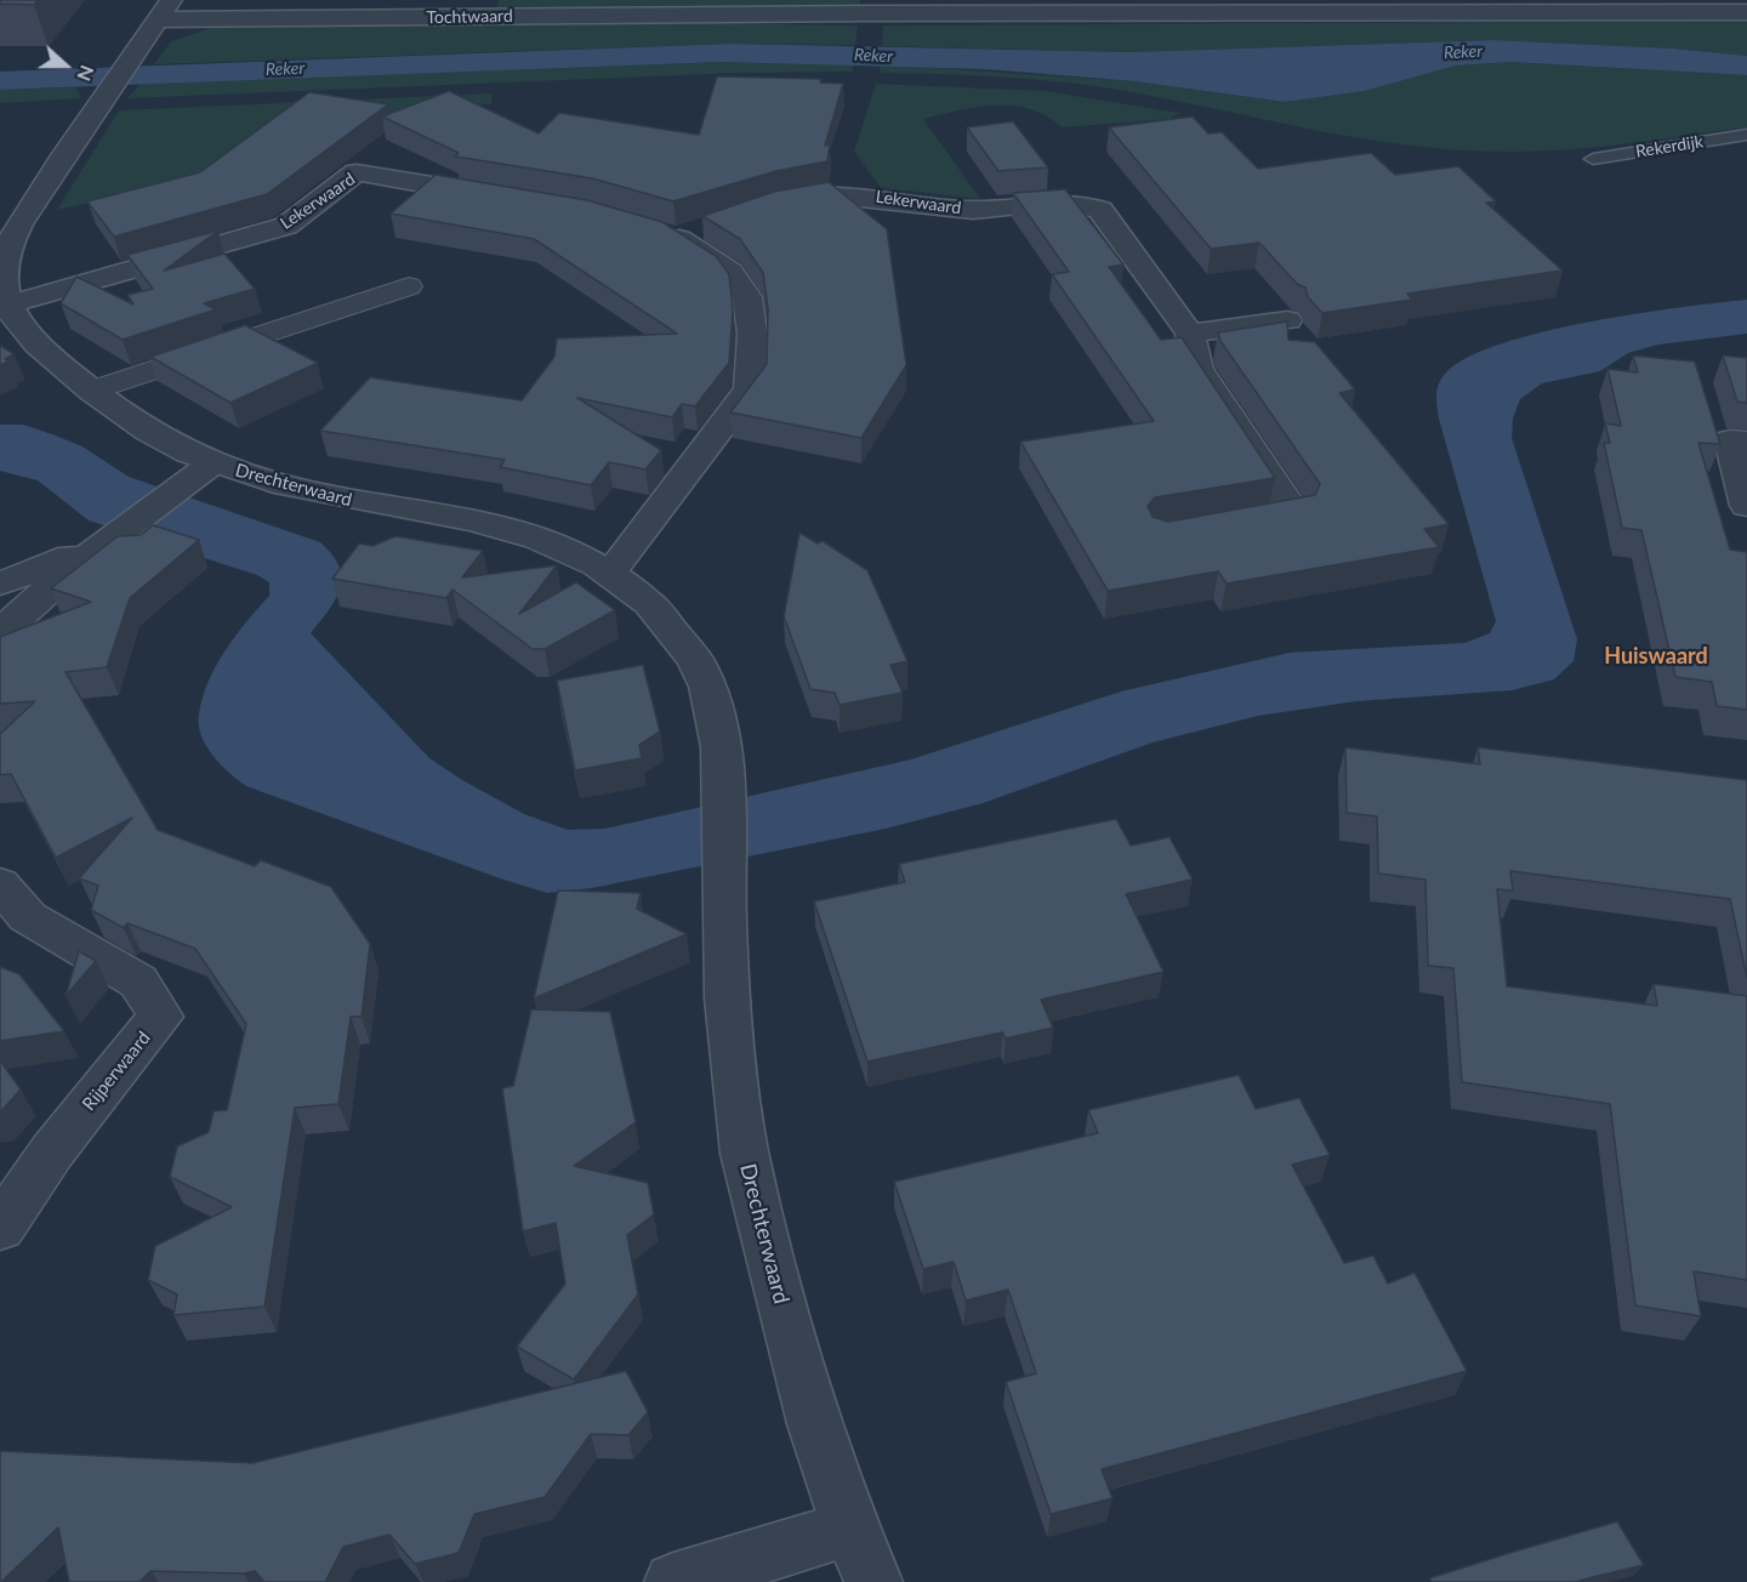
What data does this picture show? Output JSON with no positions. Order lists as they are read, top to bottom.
{
  "streets": {
    "street": [
      "Tochtwaard",
      "Lekerwaard",
      "Drechterwaard",
      "Rijperwaard"
    ],
    "lane": ["Rekerdijk"]
  },
  "crossings": [
    ["Tochtwaard", "Drechterwaard"],
    ["Lekerwaard", "Drechterwaard"]
  ],
  "districts": ["Huiswaard"],
  "water": ["Reker"],
  "north": "right"
}
